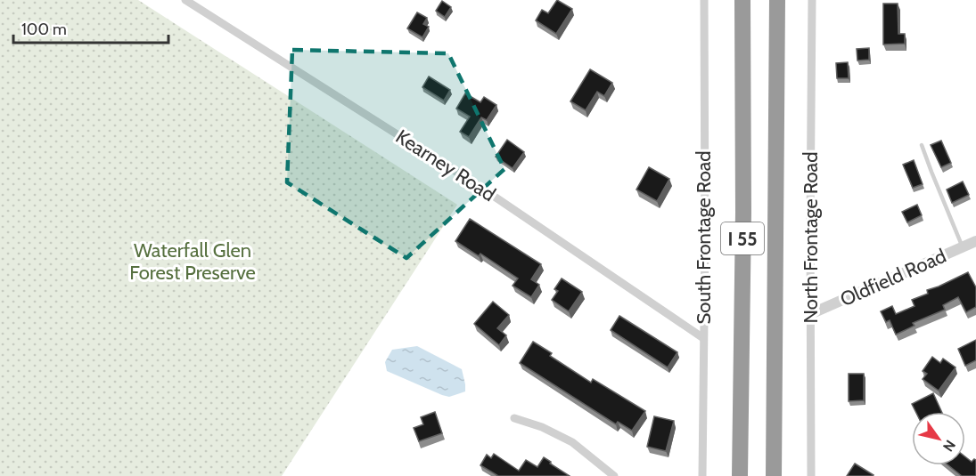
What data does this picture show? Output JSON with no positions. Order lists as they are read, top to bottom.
{
  "streets": {
    "highway": ["I 55"],
    "street": [
      "Kearney Road",
      "South Frontage Road",
      "North Frontage Road",
      "Oldfield Road"
    ]
  },
  "crossings": [
    ["Kearney Road", "South Frontage Road"],
    ["North Frontage Road", "Oldfield Road"]
  ],
  "parks": ["Waterfall Glen Forest Preserve"],
  "scale_bar": "100 m",
  "north": "bottom right"
}
